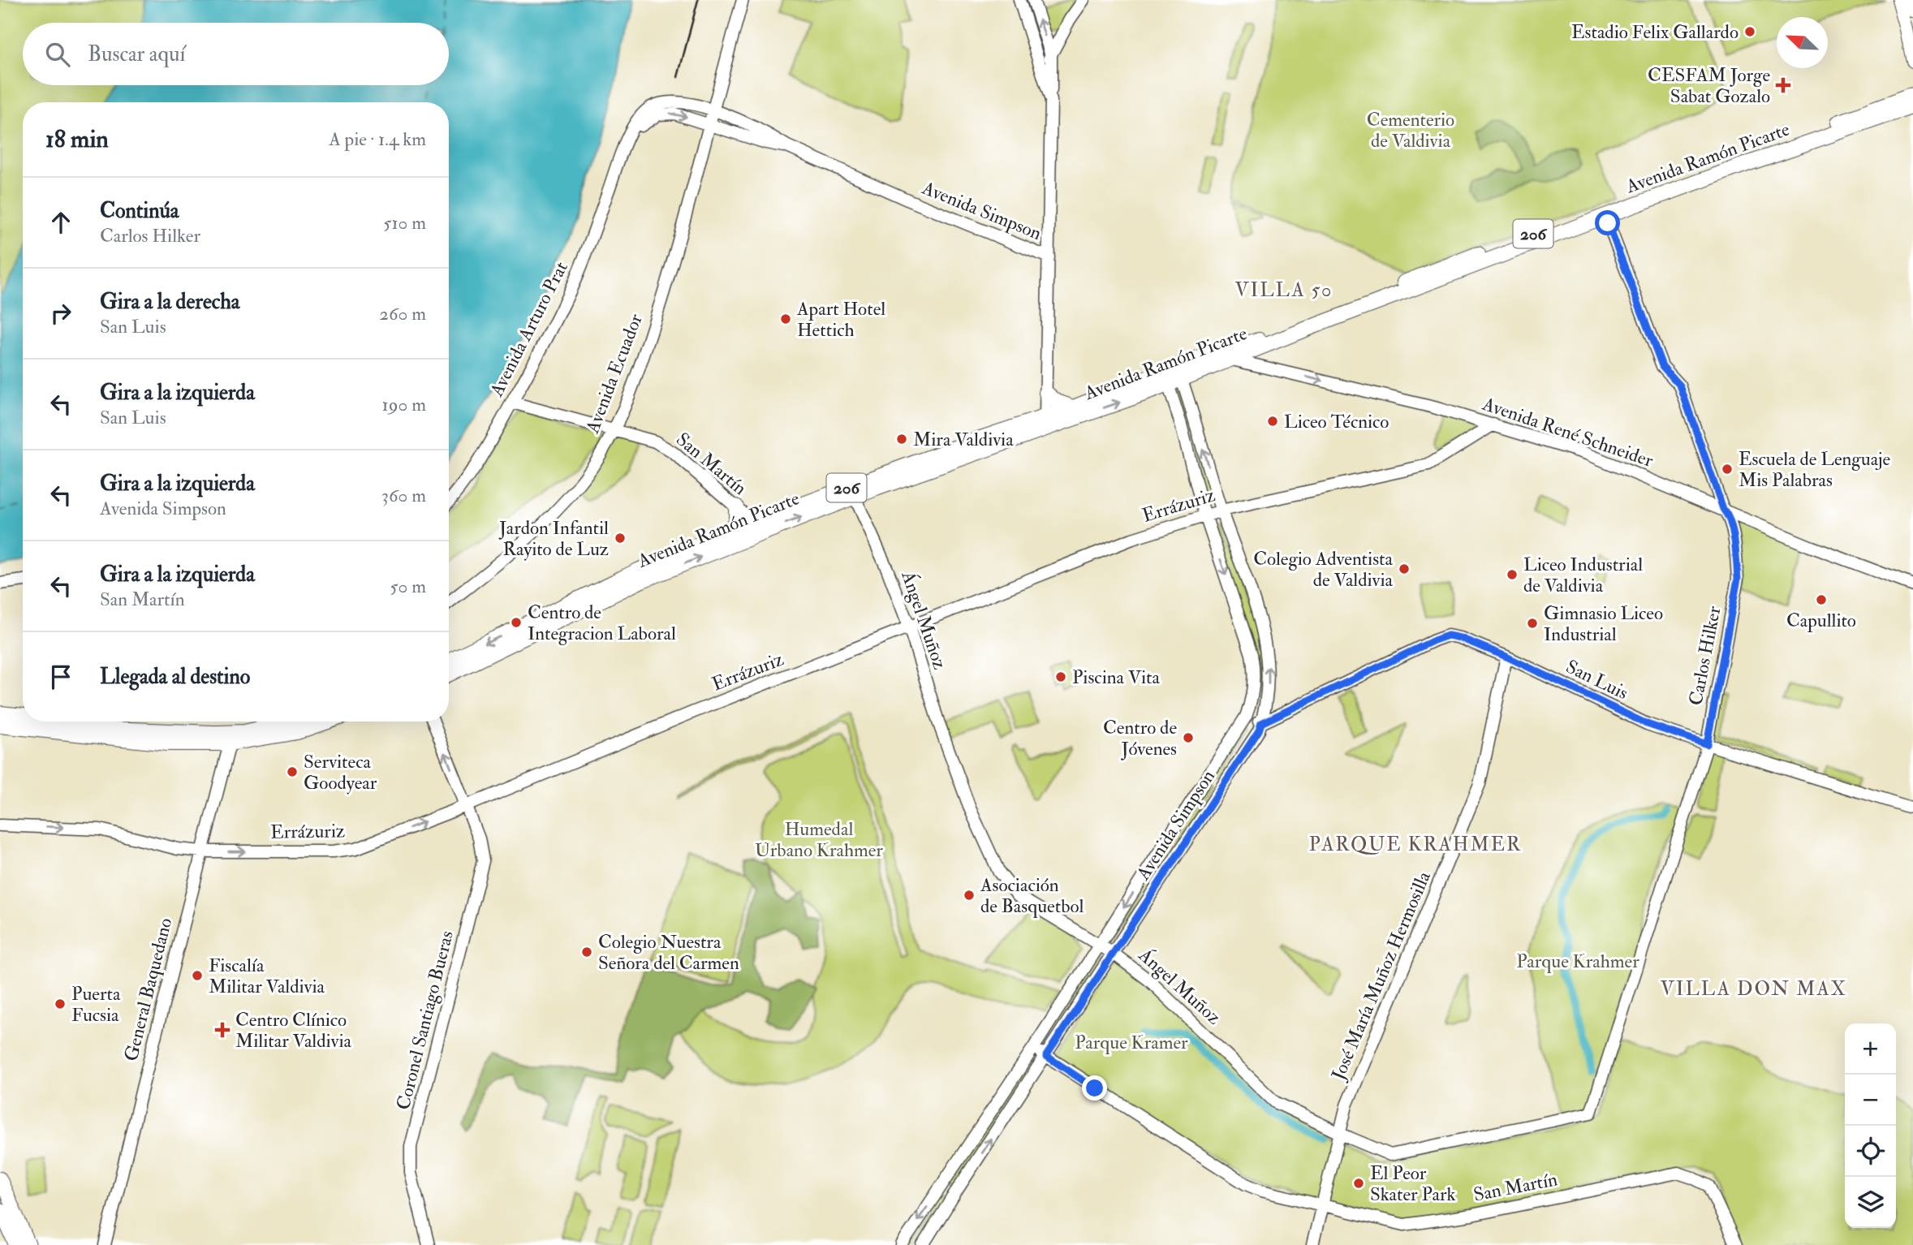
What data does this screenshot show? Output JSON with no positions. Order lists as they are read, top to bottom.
{
  "streets": {
    "highway": ["Avenida Ramón Picarte", "206"],
    "main road": [
      "Avenida Simpson",
      "Avenida Arturo Prat",
      "Avenida Ecuador",
      "Avenida René Schneider",
      "San Martín",
      "Errázuriz",
      "Ángel Muñoz",
      "Carlos Hilker",
      "San Luis",
      "José María Muñoz Hermosilla",
      "General Baquedano",
      "Coronel Santiago Bueras"
    ]
  },
  "crossings": [
    ["Avenida Ramón Picarte", "Avenida Simpson"],
    ["Avenida Ramón Picarte", "Avenida René Schneider"],
    ["Avenida Ramón Picarte", "San Martín"],
    ["Avenida Ramón Picarte", "Ángel Muñoz"],
    ["Avenida Ramón Picarte", "Carlos Hilker"],
    ["Avenida Simpson", "Avenida Arturo Prat"],
    ["Avenida Simpson", "Avenida Ecuador"],
    ["Avenida Simpson", "San Martín"],
    ["Avenida Simpson", "Errázuriz"],
    ["Avenida Simpson", "Ángel Muñoz"],
    ["Avenida Simpson", "San Luis"],
    ["Avenida Arturo Prat", "Avenida Ecuador"],
    ["Avenida Arturo Prat", "San Martín"],
    ["Avenida Ecuador", "San Martín"],
    ["Avenida René Schneider", "Errázuriz"],
    ["Avenida René Schneider", "Carlos Hilker"],
    ["San Martín", "José María Muñoz Hermosilla"],
    ["Errázuriz", "Ángel Muñoz"],
    ["Errázuriz", "General Baquedano"],
    ["Errázuriz", "Coronel Santiago Bueras"],
    ["Ángel Muñoz", "Carlos Hilker"],
    ["Ángel Muñoz", "José María Muñoz Hermosilla"],
    ["Carlos Hilker", "San Luis"],
    ["San Luis", "José María Muñoz Hermosilla"]
  ],
  "one_way": ["Avenida René Schneider"],
  "districts": ["VILLA 50", "PARQUE KRAHMER", "VILLA DON MAX"],
  "parks": [
    "Cementerio de Valdivia",
    "Humedal Urbano Krahmer",
    "Parque Krahmer",
    "Parque Kramer"
  ],
  "places": {
    "other": [
      "Estadio Felix Gallardo",
      "Apart Hotel Hettich",
      "Liceo Técnico",
      "Mira Valdivia",
      "Escuela de Lenguaje Mis Palabras",
      "Jardon Infantil Rayito de Luz",
      "Colegio Adventista de Valdivia",
      "Liceo Industrial de Valdivia",
      "Capullito",
      "Centro de Integracion Laboral",
      "Gimnasio Liceo Industrial",
      "Piscina Vita",
      "Centro de Jóvenes",
      "Serviteca Goodyear",
      "Asociación de Basquetbol",
      "Colegio Nuestra Señora del Carmen",
      "Fiscalía Militar Valdivia",
      "Puerta Fucsia",
      "El Peor Skater Park"
    ],
    "health": ["CESFAM Jorge Sabat Gozalo", "Centro Clínico Militar Valdivia"]
  },
  "north": "top left",
  "page": {
    "search": "Buscar aquí",
    "heading": ["18 min", "A pie · 1.4 km"],
    "list": [
      ["Continúa", "Carlos Hilker", "510 m"],
      ["Gira a la derecha", "San Luis", "260 m"],
      ["Gira a la izquierda", "San Luis", "190 m"],
      ["Gira a la izquierda", "Avenida Simpson", "360 m"],
      ["Gira a la izquierda", "San Martín", "50 m"],
      "Llegada al destino"
    ],
    "map_buttons": ["+", "−"]
  }
}
